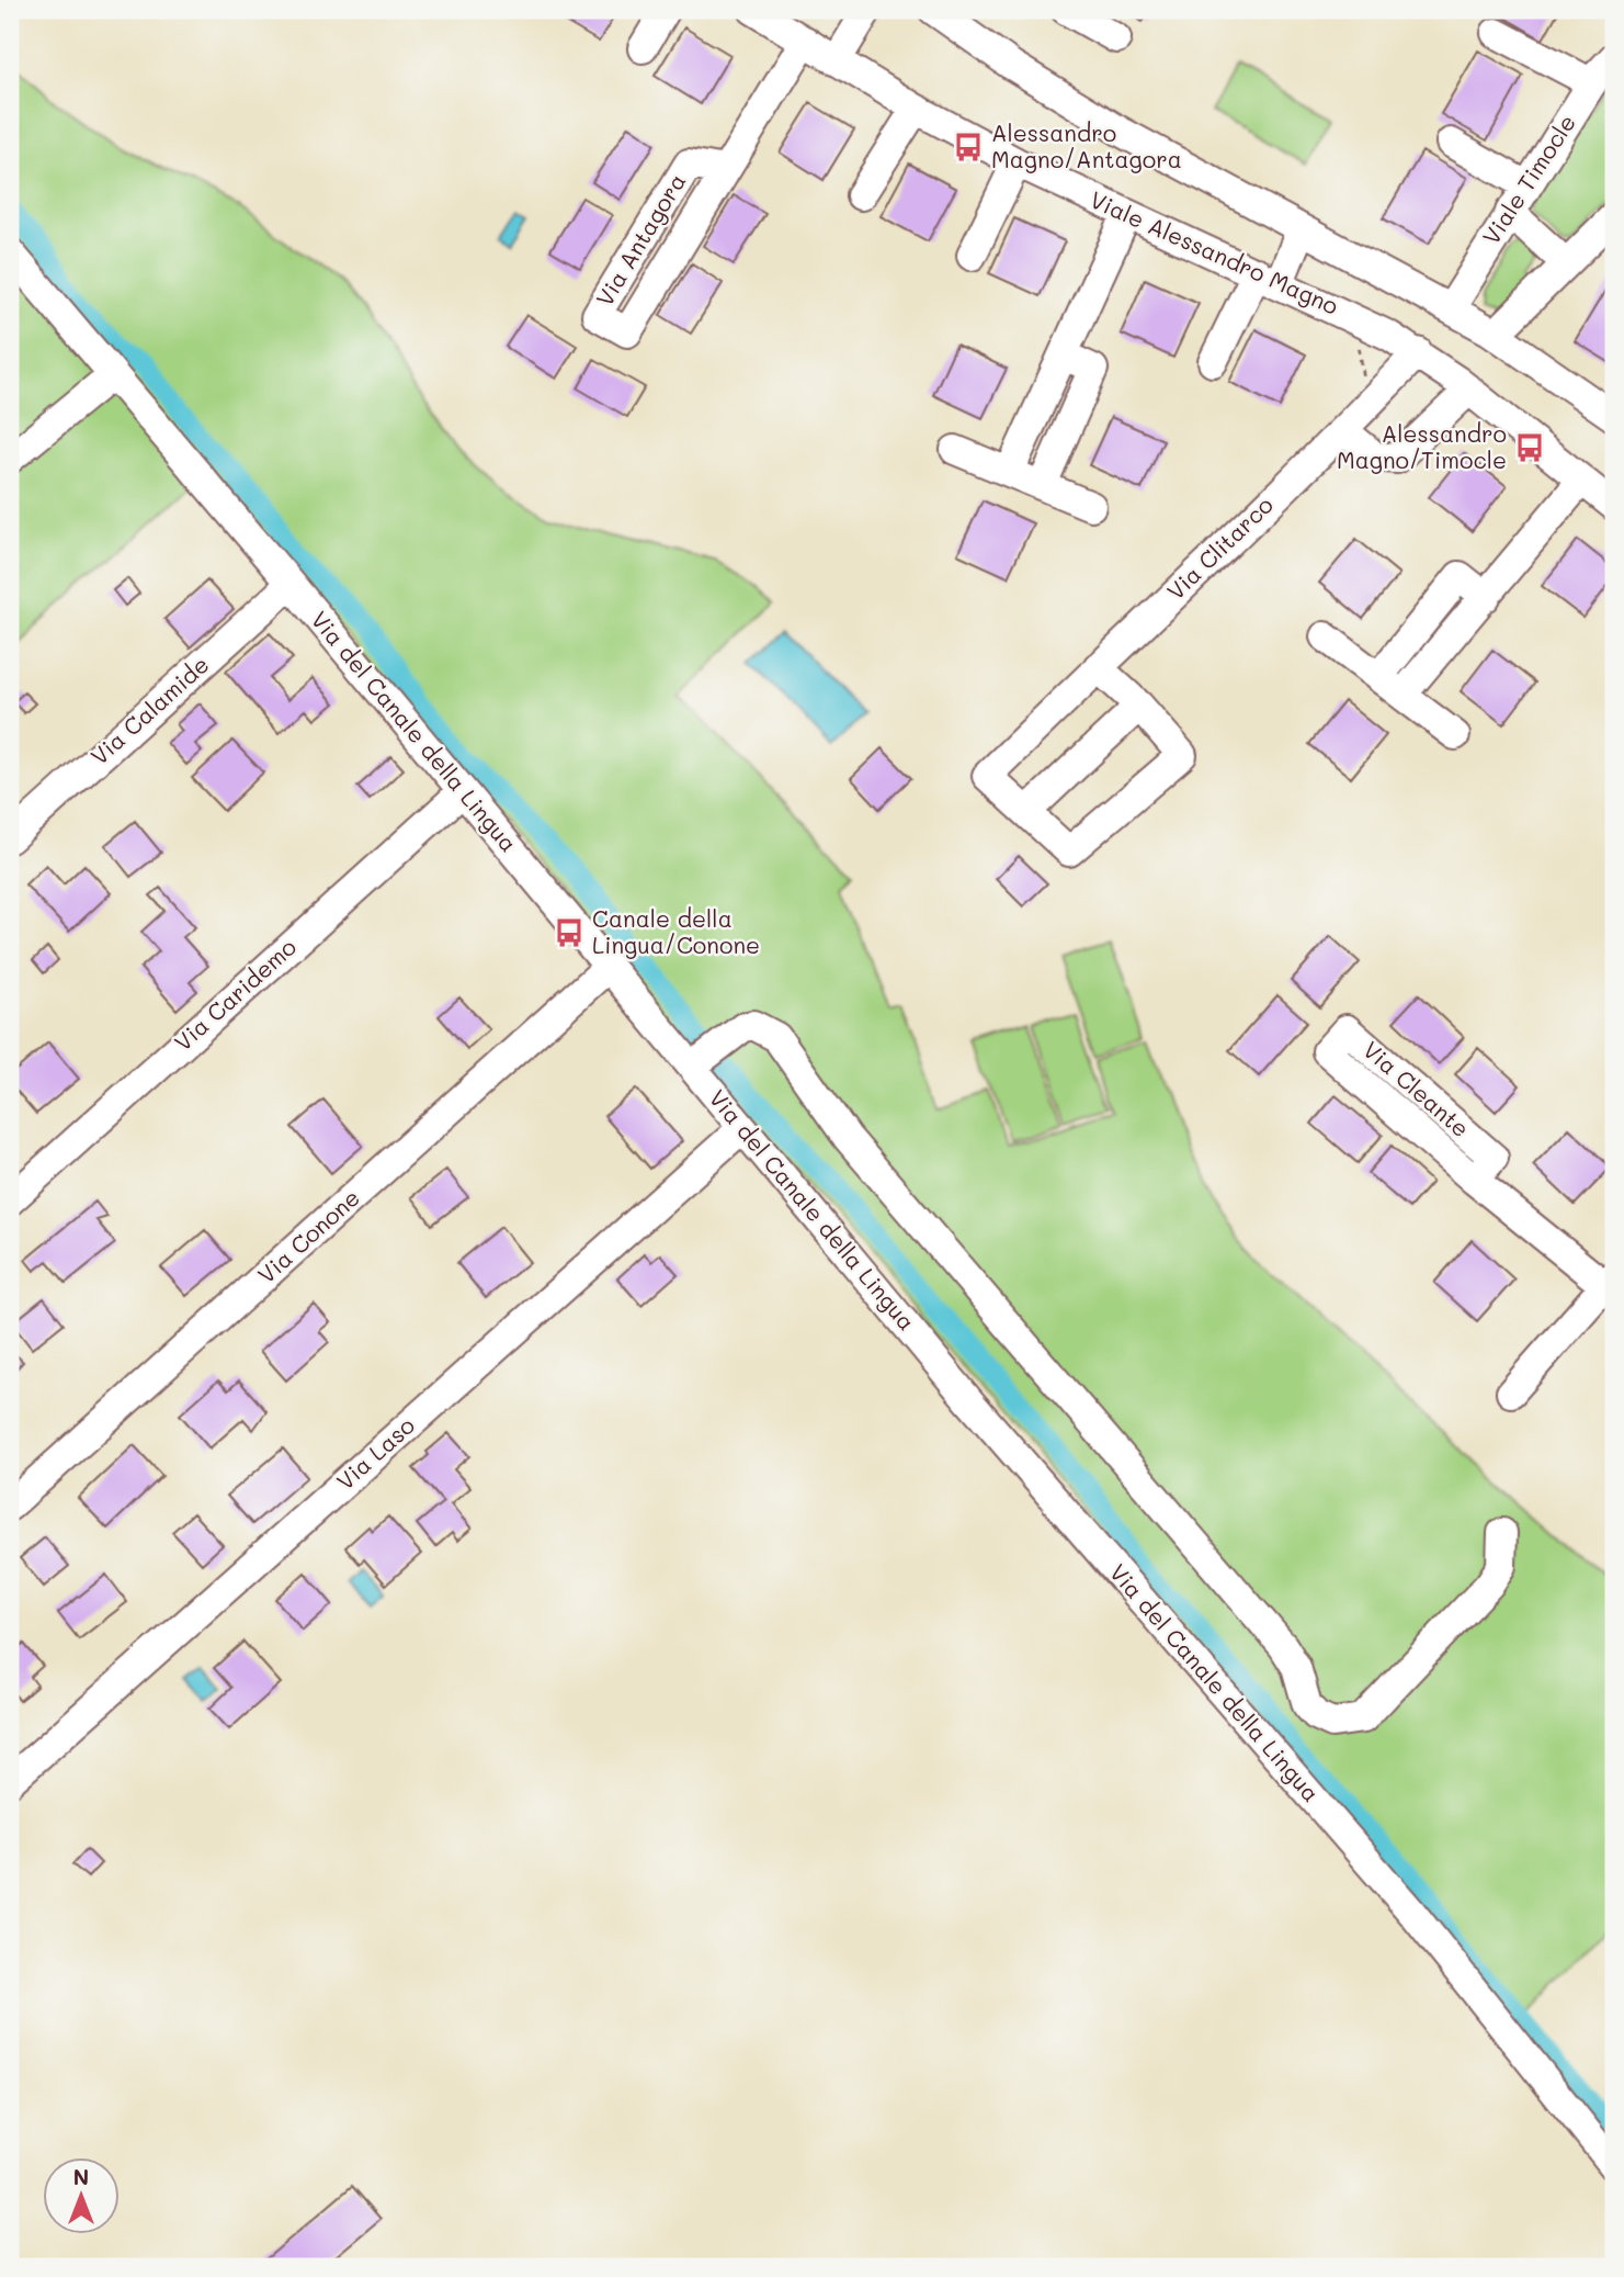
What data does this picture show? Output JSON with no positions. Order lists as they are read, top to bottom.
{
  "streets": {
    "street": [
      "Viale Timocle",
      "Via Antagora",
      "Viale Alessandro Magno",
      "Via Clitarco",
      "Via Calamide",
      "Via del Canale della Lingua",
      "Via Caridemo",
      "Via Cleante",
      "Via Conone",
      "Via Laso"
    ]
  },
  "crossings": [
    ["Via Antagora", "Viale Alessandro Magno"],
    ["Viale Alessandro Magno", "Via Clitarco"],
    ["Via Calamide", "Via del Canale della Lingua"],
    ["Via del Canale della Lingua", "Via Caridemo"],
    ["Via del Canale della Lingua", "Via Conone"],
    ["Via del Canale della Lingua", "Via Laso"]
  ],
  "places": {
    "bus stop": ["Alessandro Magno/Antagora", "Alessandro Magno/Timocle", "Canale della Lingua/Conone"]
  },
  "north": "top"
}
